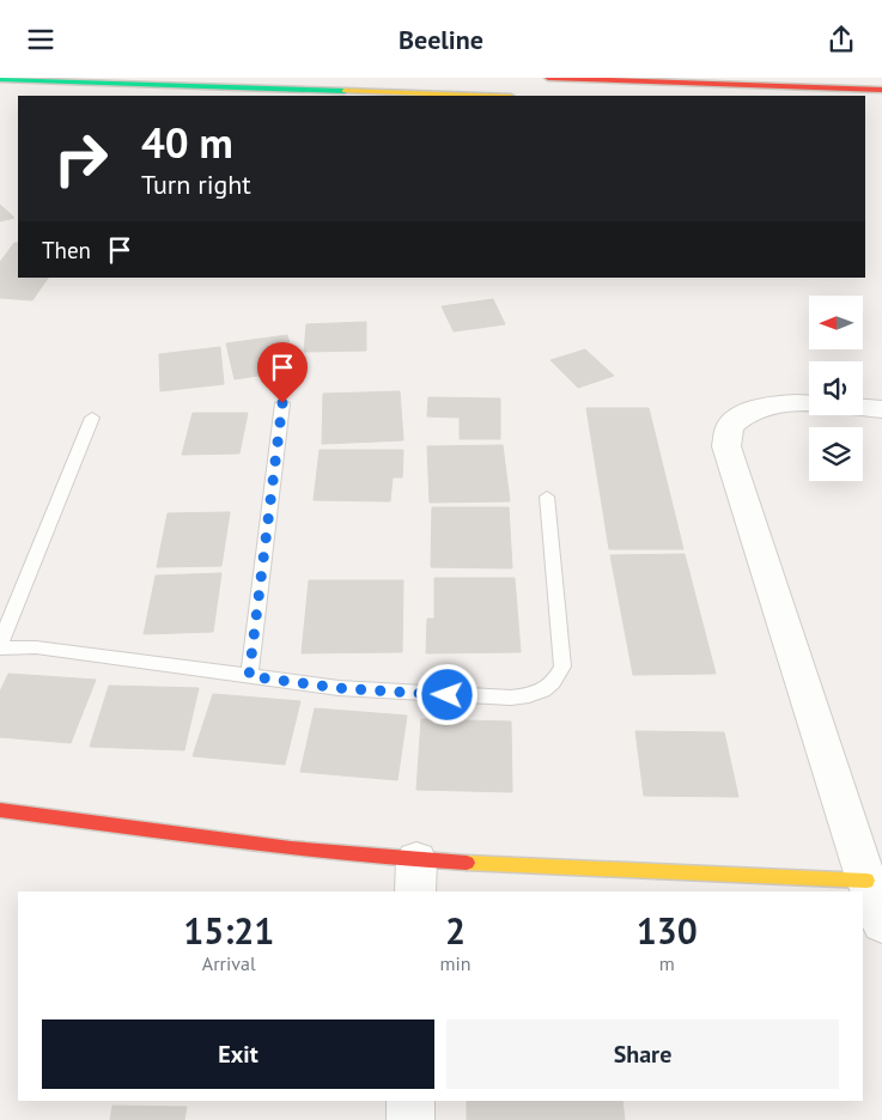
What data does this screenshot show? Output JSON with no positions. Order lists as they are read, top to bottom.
{
  "north": "left",
  "page": {
    "header": "Beeline",
    "turn": ["40 m", "Turn right"],
    "then": "Then",
    "eta": [
      "15:21",
      "Arrival",
      "2",
      "min",
      "130",
      "m"
    ],
    "buttons": ["Exit", "Share"]
  }
}
